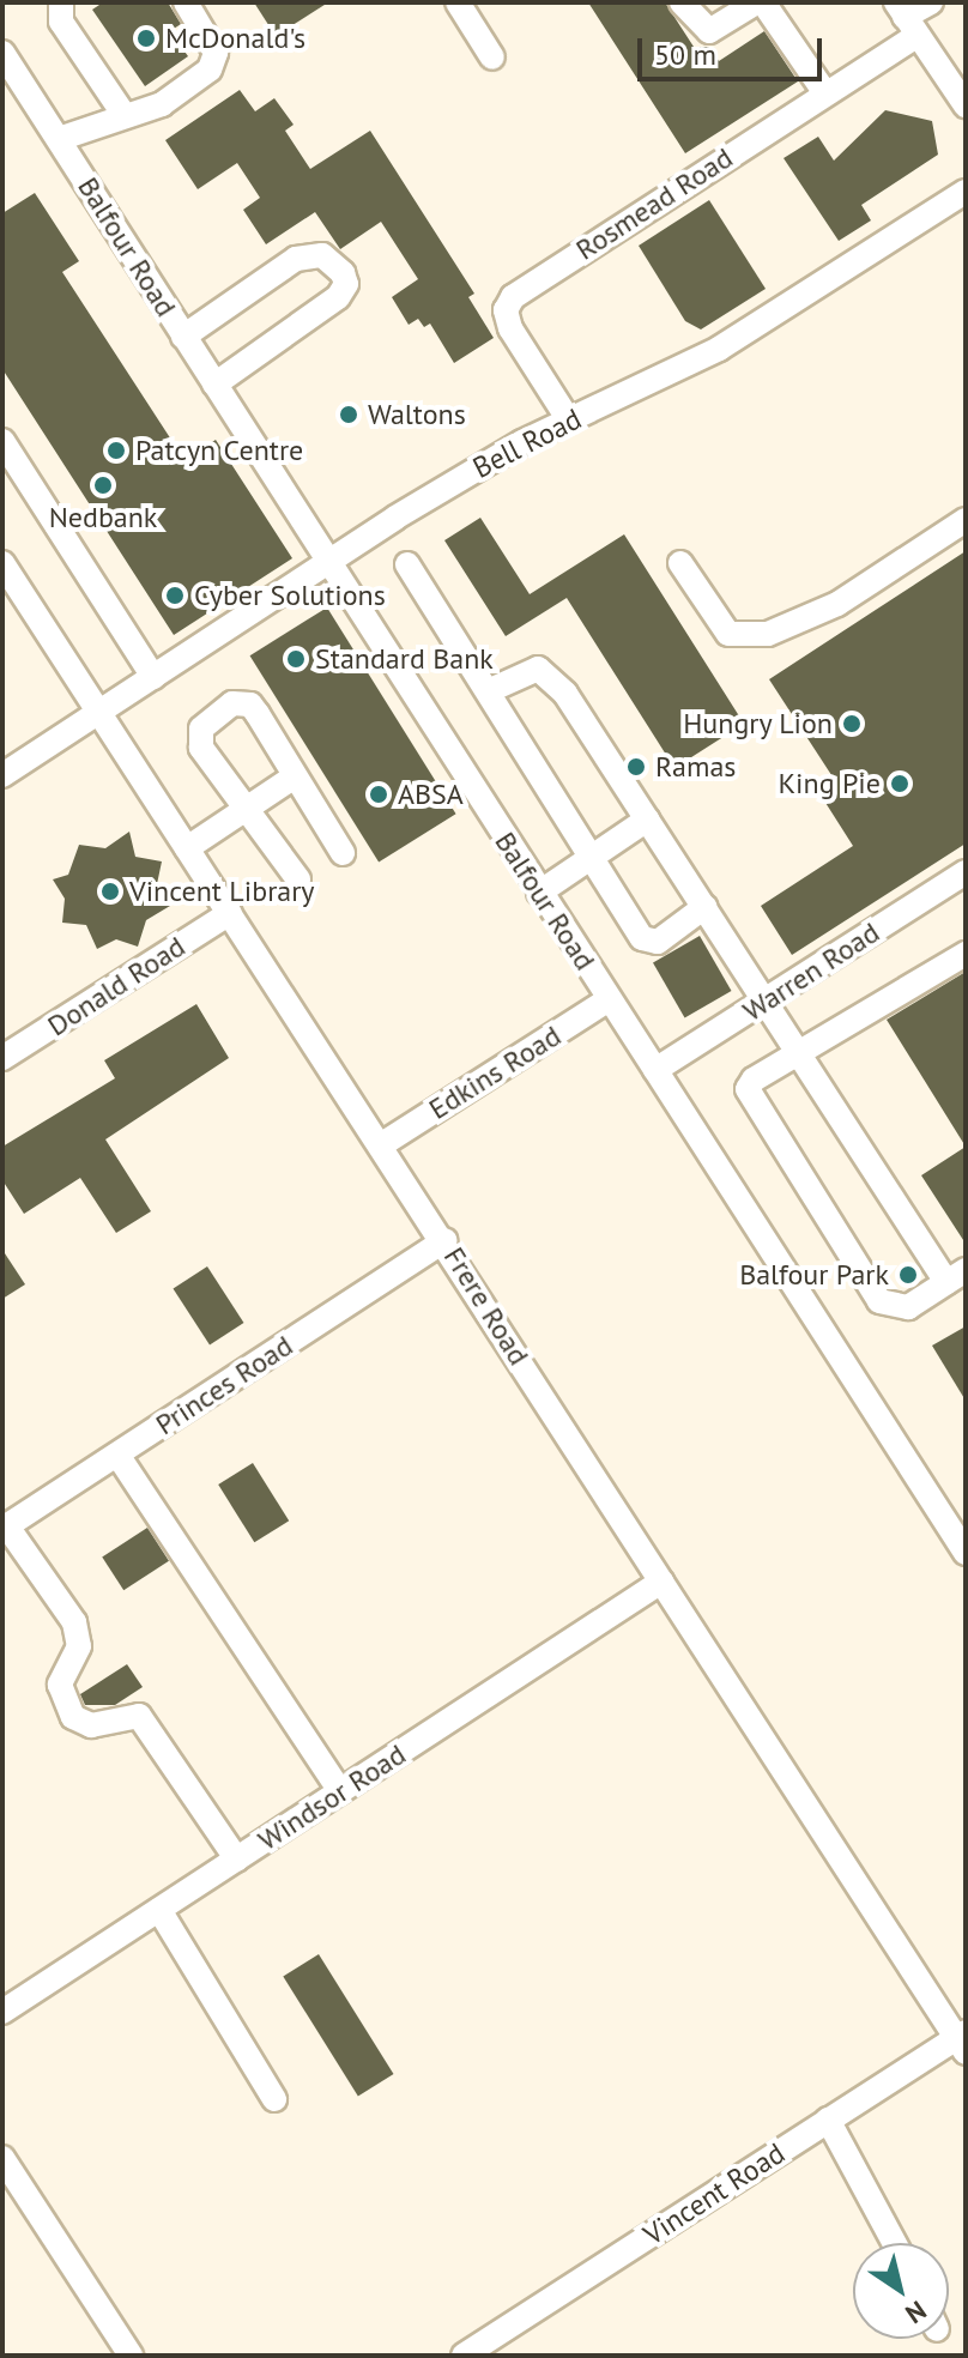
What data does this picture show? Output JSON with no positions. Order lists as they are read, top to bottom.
{
  "streets": {
    "street": [
      "Rosmead Road",
      "Balfour Road",
      "Bell Road",
      "Warren Road",
      "Donald Road",
      "Edkins Road",
      "Frere Road",
      "Princes Road",
      "Windsor Road",
      "Vincent Road"
    ]
  },
  "crossings": [
    ["Rosmead Road", "Bell Road"],
    ["Balfour Road", "Bell Road"],
    ["Balfour Road", "Warren Road"],
    ["Balfour Road", "Edkins Road"],
    ["Bell Road", "Frere Road"],
    ["Donald Road", "Frere Road"],
    ["Edkins Road", "Frere Road"],
    ["Frere Road", "Princes Road"],
    ["Frere Road", "Windsor Road"],
    ["Frere Road", "Vincent Road"]
  ],
  "places": [
    "McDonald's",
    "Waltons",
    "Patcyn Centre",
    "Nedbank",
    "Cyber Solutions",
    "Standard Bank",
    "Hungry Lion",
    "Ramas",
    "King Pie",
    "ABSA",
    "Vincent Library",
    "Balfour Park"
  ],
  "scale_bar": "50 m",
  "north": "bottom right"
}
